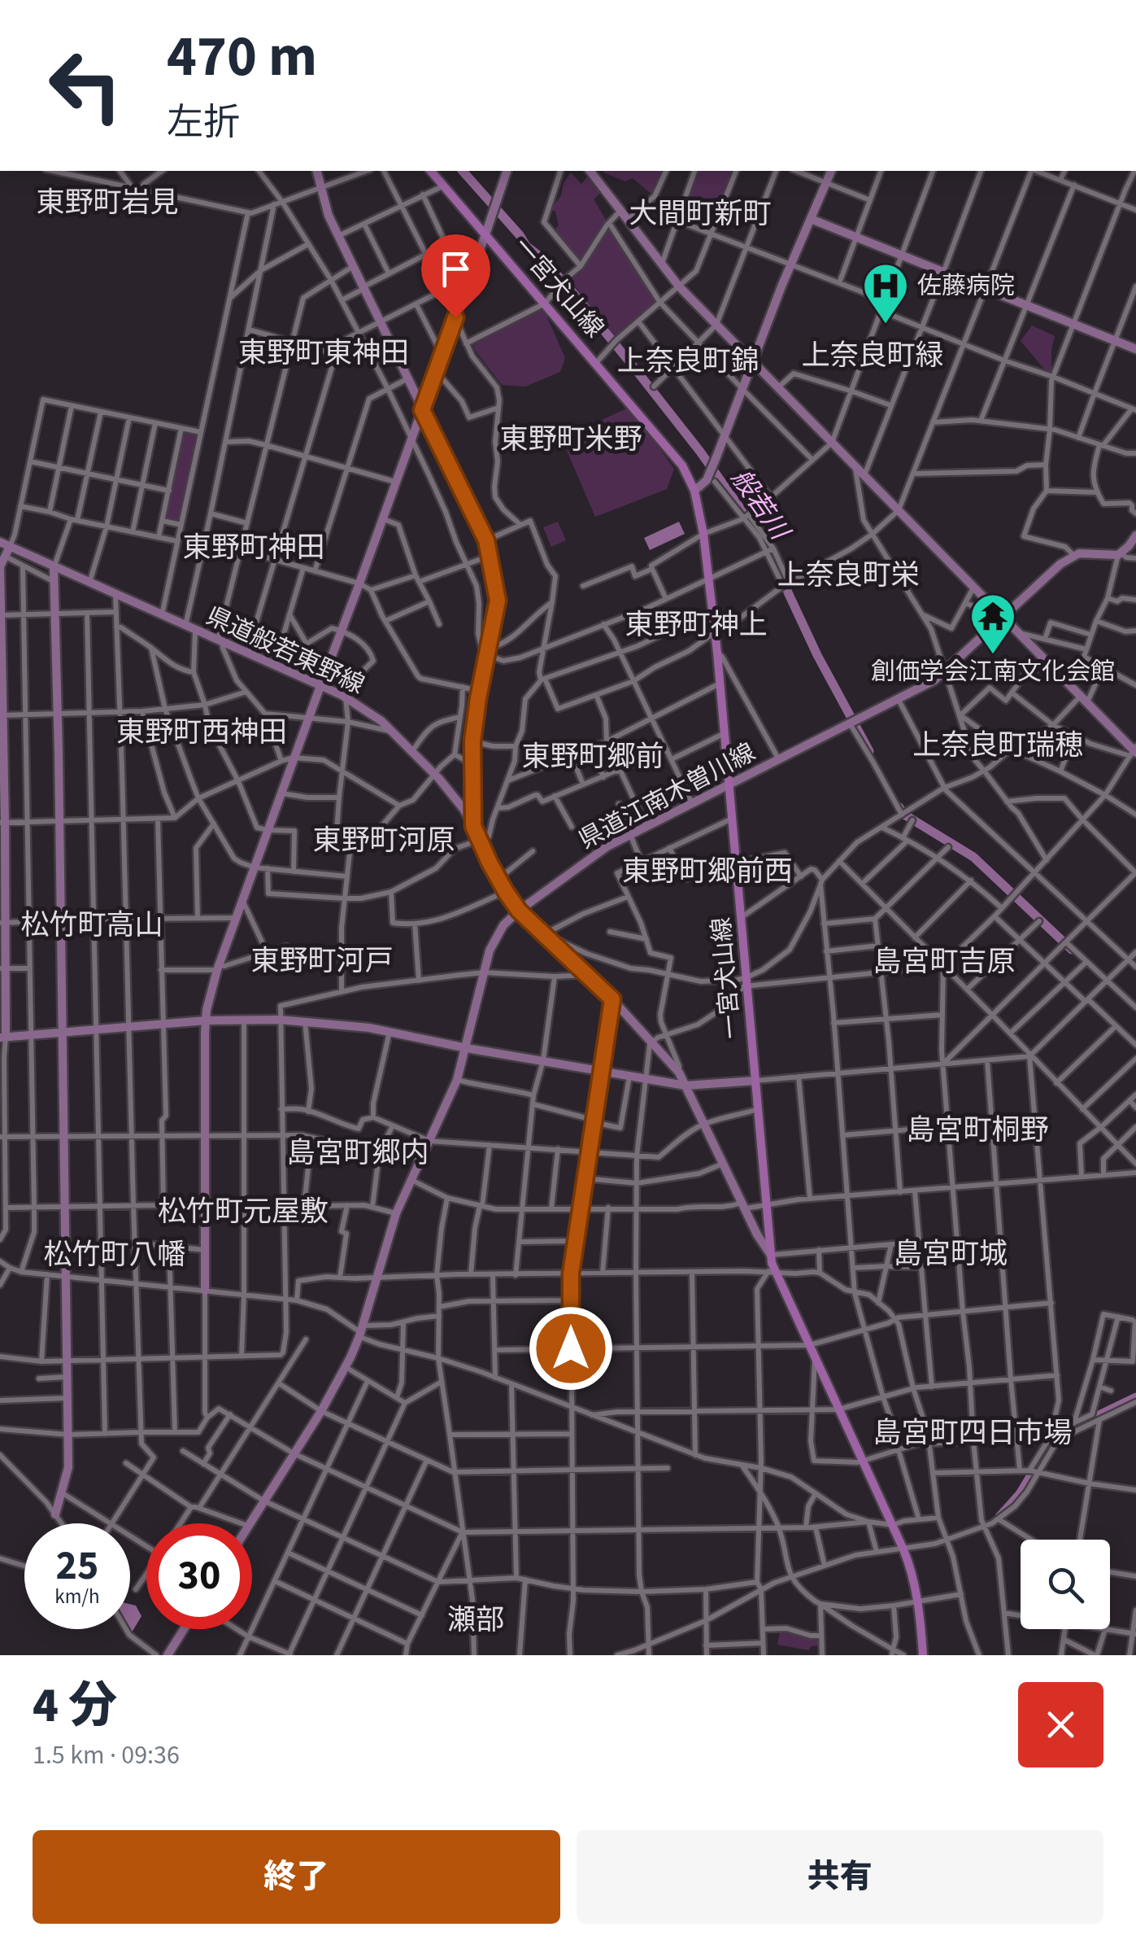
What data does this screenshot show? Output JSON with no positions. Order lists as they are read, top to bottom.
{
  "streets": {
    "main road": ["一宮犬山線"],
    "street": ["県道般若東野線", "県道江南木曽川線"]
  },
  "crossings": [
    ["一宮犬山線", "県道般若東野線"],
    ["一宮犬山線", "県道江南木曽川線"],
    ["県道般若東野線", "県道江南木曽川線"]
  ],
  "districts": [
    "東野町岩見",
    "大間町新町",
    "東野町東神田",
    "上奈良町緑",
    "上奈良町錦",
    "東野町米野",
    "東野町神田",
    "上奈良町栄",
    "東野町神上",
    "東野町西神田",
    "上奈良町瑞穂",
    "東野町郷前",
    "東野町河原",
    "東野町郷前西",
    "松竹町高山",
    "東野町河戸",
    "島宮町吉原",
    "島宮町桐野",
    "島宮町郷内",
    "松竹町元屋敷",
    "島宮町城",
    "松竹町八幡",
    "島宮町四日市場",
    "瀬部"
  ],
  "water": ["般若川"],
  "places": {
    "hospital": ["佐藤病院"],
    "temple": ["創価学会江南文化会館"]
  },
  "page": {
    "turn": ["470 m", "左折"],
    "speed": "25 km/h",
    "limit": "30",
    "heading": ["4 分", "1.5 km · 09:36"],
    "buttons": ["終了", "共有"]
  }
}
